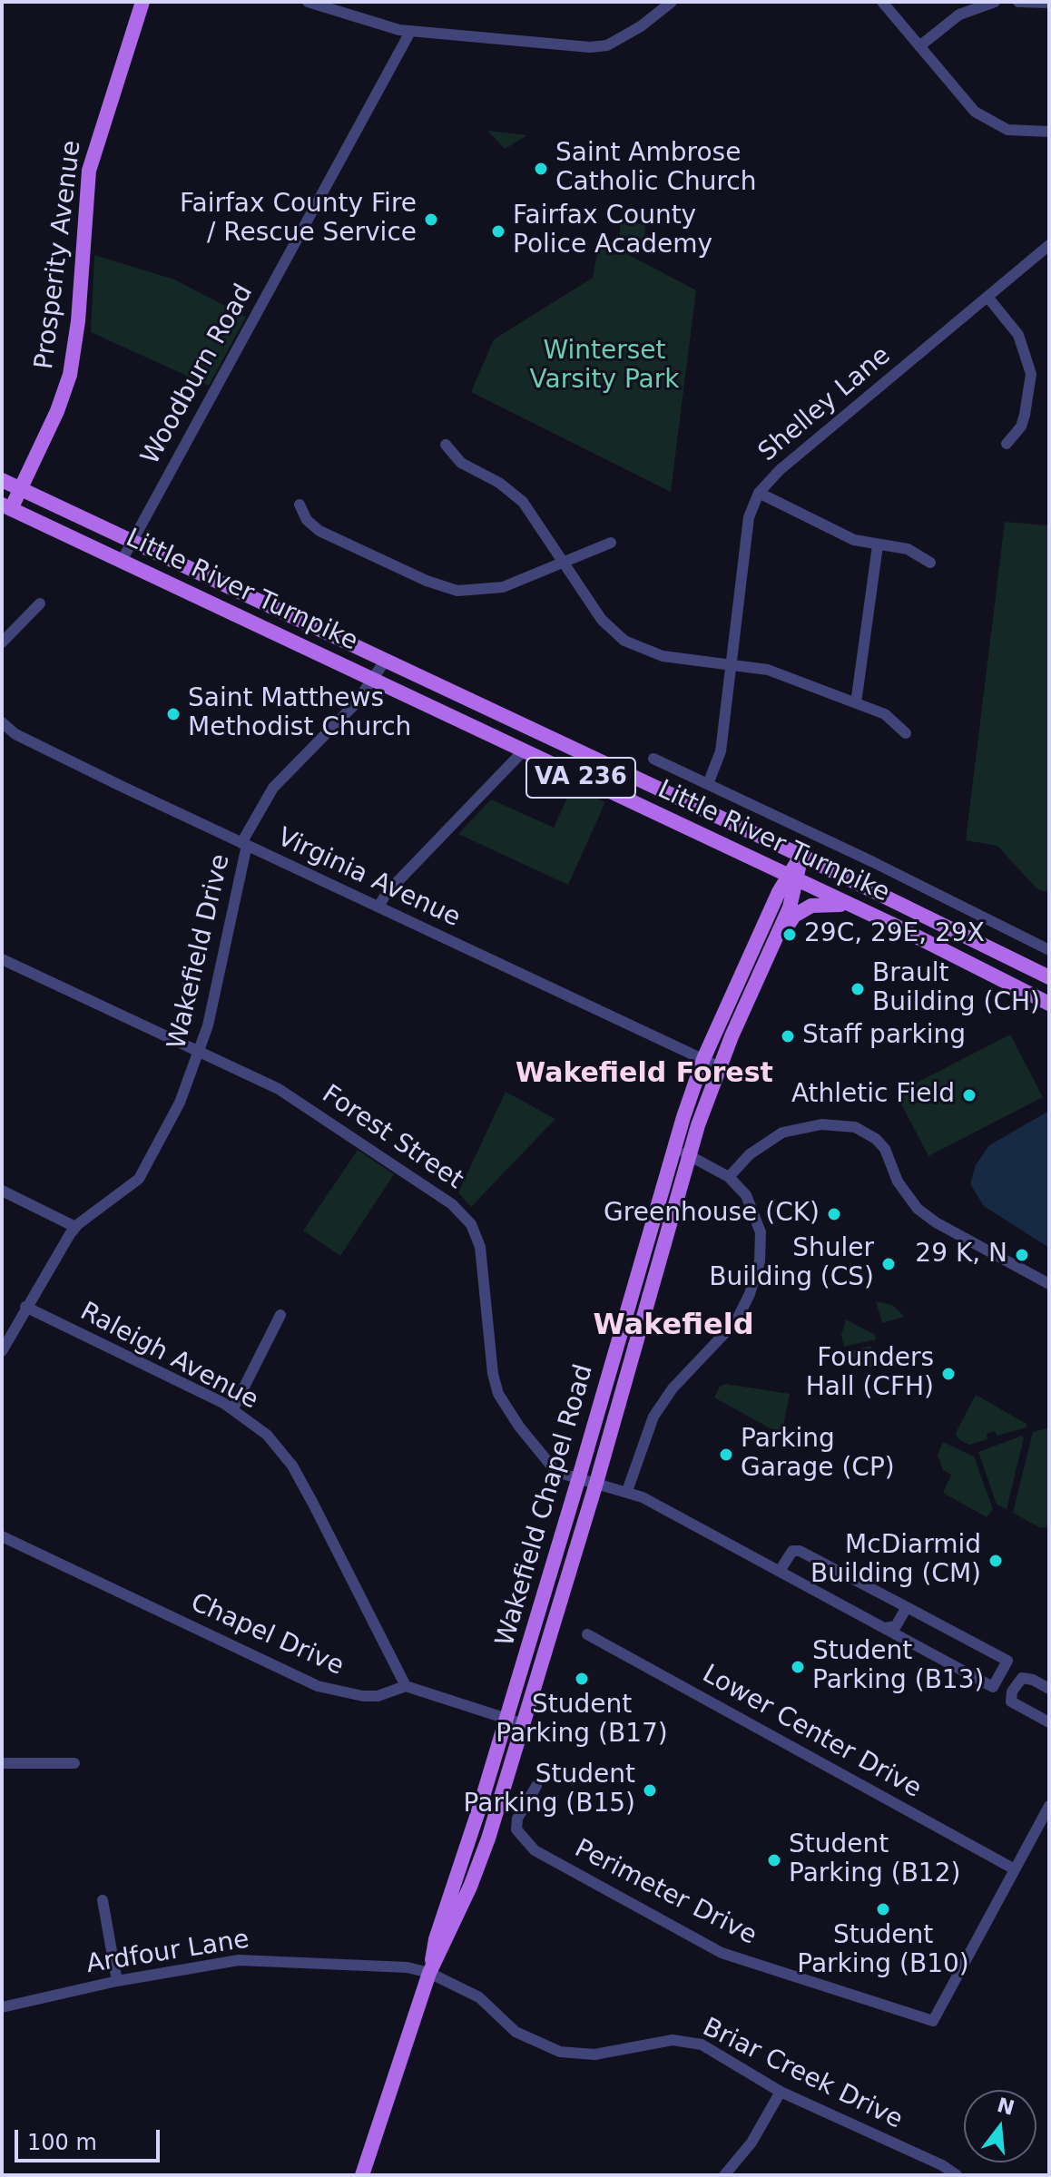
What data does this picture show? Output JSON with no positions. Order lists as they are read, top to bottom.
{
  "streets": {
    "main road": [
      "Prosperity Avenue",
      "Little River Turnpike",
      "VA 236",
      "Wakefield Chapel Road"
    ],
    "street": [
      "Woodburn Road",
      "Shelley Lane",
      "Virginia Avenue",
      "Wakefield Drive",
      "Forest Street",
      "Raleigh Avenue",
      "Chapel Drive",
      "Lower Center Drive",
      "Perimeter Drive",
      "Ardfour Lane",
      "Briar Creek Drive"
    ]
  },
  "crossings": [
    ["Prosperity Avenue", "Little River Turnpike"],
    ["Woodburn Road", "Little River Turnpike"],
    ["Little River Turnpike", "Wakefield Drive"],
    ["Little River Turnpike", "Wakefield Chapel Road"],
    ["Virginia Avenue", "Wakefield Drive"],
    ["Virginia Avenue", "Wakefield Chapel Road"],
    ["Wakefield Drive", "Forest Street"],
    ["Wakefield Drive", "Raleigh Avenue"],
    ["Forest Street", "Wakefield Chapel Road"],
    ["Raleigh Avenue", "Chapel Drive"],
    ["Wakefield Chapel Road", "Ardfour Lane"],
    ["Wakefield Chapel Road", "Briar Creek Drive"],
    ["Lower Center Drive", "Perimeter Drive"],
    ["Ardfour Lane", "Briar Creek Drive"]
  ],
  "districts": ["Wakefield Forest", "Wakefield"],
  "parks": ["Winterset Varsity Park"],
  "places": [
    "Saint Ambrose Catholic Church",
    "Fairfax County Fire / Rescue Service",
    "Fairfax County Police Academy",
    "Saint Matthews Methodist Church",
    "29C, 29E, 29X",
    "Brault Building (CH)",
    "Staff parking",
    "Athletic Field",
    "Greenhouse (CK)",
    "29 K, N",
    "Shuler Building (CS)",
    "Founders Hall (CFH)",
    "Parking Garage (CP)",
    "McDiarmid Building (CM)",
    "Student Parking (B13)",
    "Student Parking (B17)",
    "Student Parking (B15)",
    "Student Parking (B12)",
    "Student Parking (B10)"
  ],
  "scale_bar": "100 m",
  "north": "top"
}
